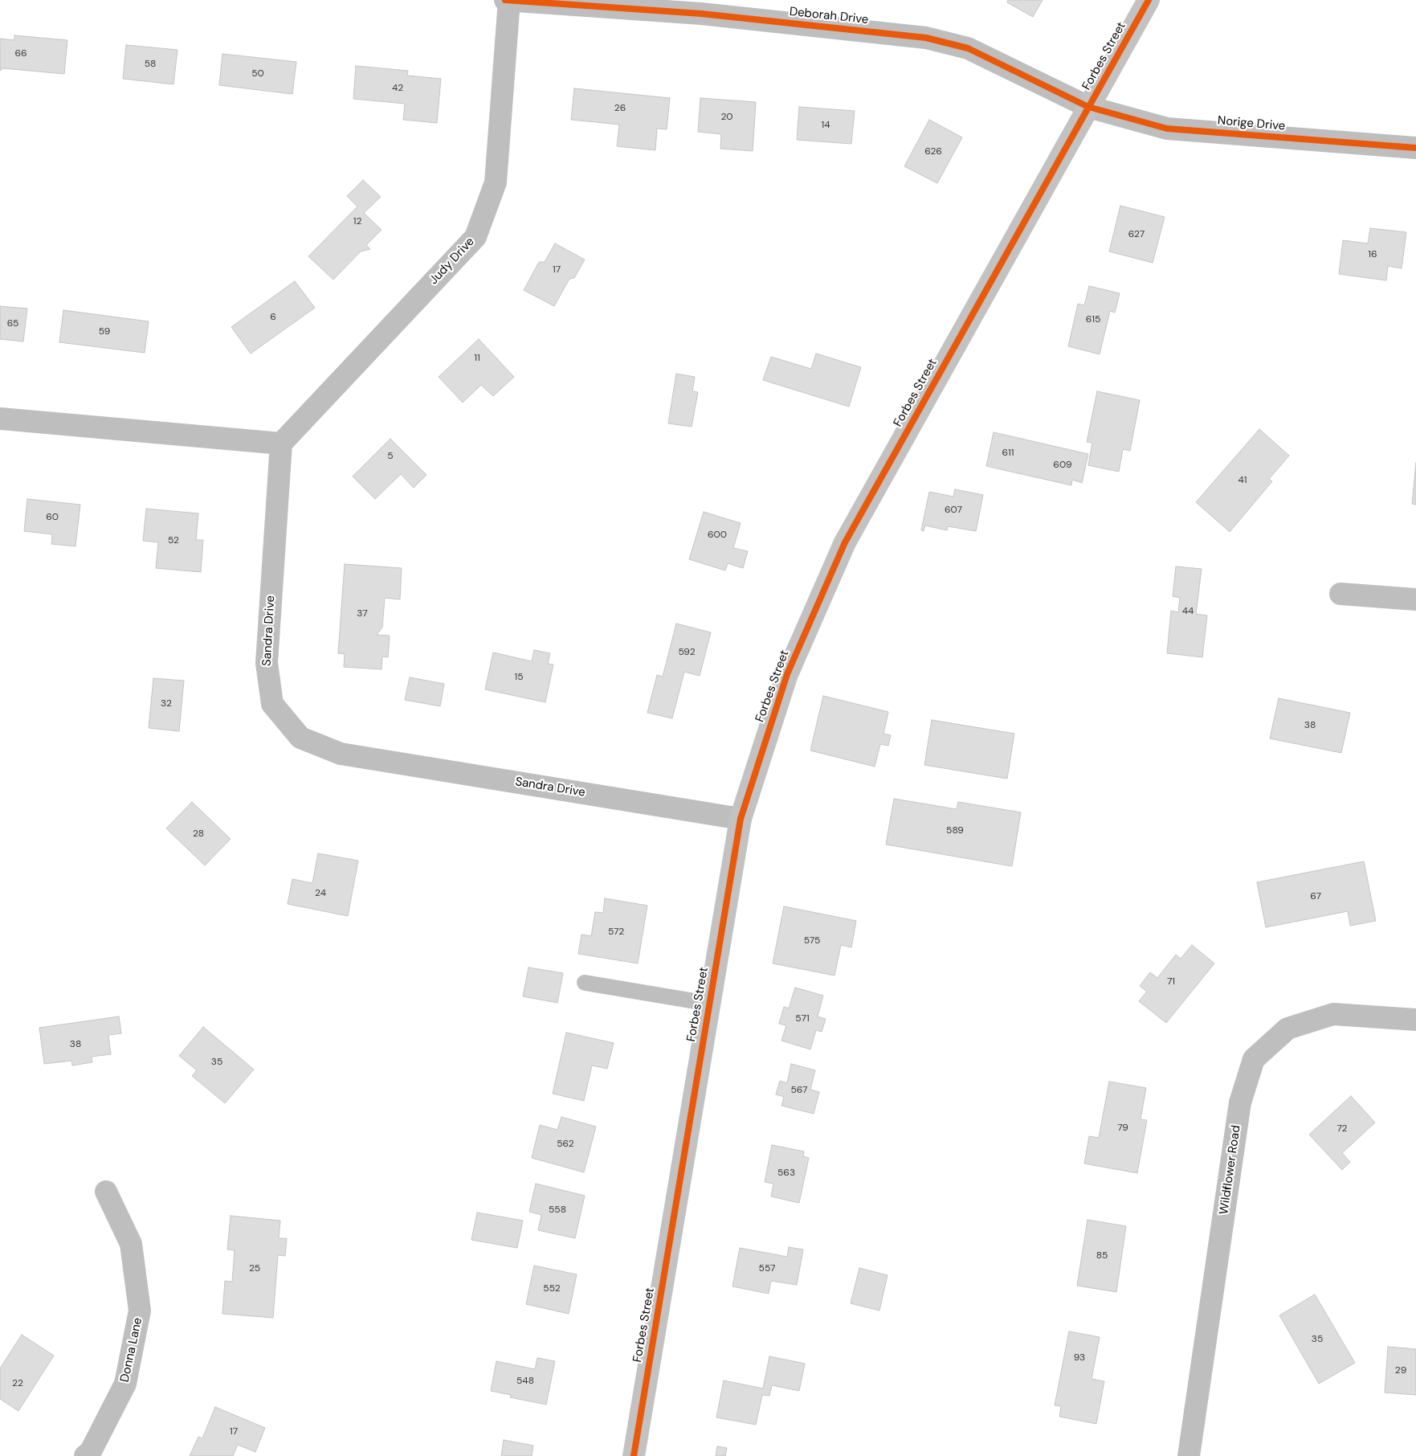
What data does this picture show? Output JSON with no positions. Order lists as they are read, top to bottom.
{
  "streets": {
    "main road": ["Forbes Street"],
    "street": [
      "Deborah Drive",
      "Norige Drive",
      "Judy Drive",
      "Sandra Drive",
      "Wildflower Road",
      "Donna Lane"
    ]
  },
  "crossings": [
    ["Deborah Drive", "Forbes Street"],
    ["Deborah Drive", "Norige Drive"],
    ["Deborah Drive", "Judy Drive"],
    ["Forbes Street", "Norige Drive"],
    ["Forbes Street", "Sandra Drive"],
    ["Judy Drive", "Sandra Drive"]
  ],
  "house_numbers": [
    "66",
    "58",
    "50",
    "42",
    "26",
    "20",
    "14",
    "626",
    "12",
    "627",
    "16",
    "17",
    "6",
    "615",
    "65",
    "59",
    "11",
    "611",
    "5",
    "609",
    "41",
    "607",
    "60",
    "600",
    "52",
    "44",
    "37",
    "592",
    "15",
    "32",
    "38",
    "589",
    "28",
    "24",
    "67",
    "572",
    "575",
    "71",
    "571",
    "38",
    "35",
    "567",
    "79",
    "72",
    "562",
    "563",
    "558",
    "85",
    "25",
    "557",
    "552",
    "35",
    "93",
    "29",
    "548",
    "22",
    "17"
  ]
}
